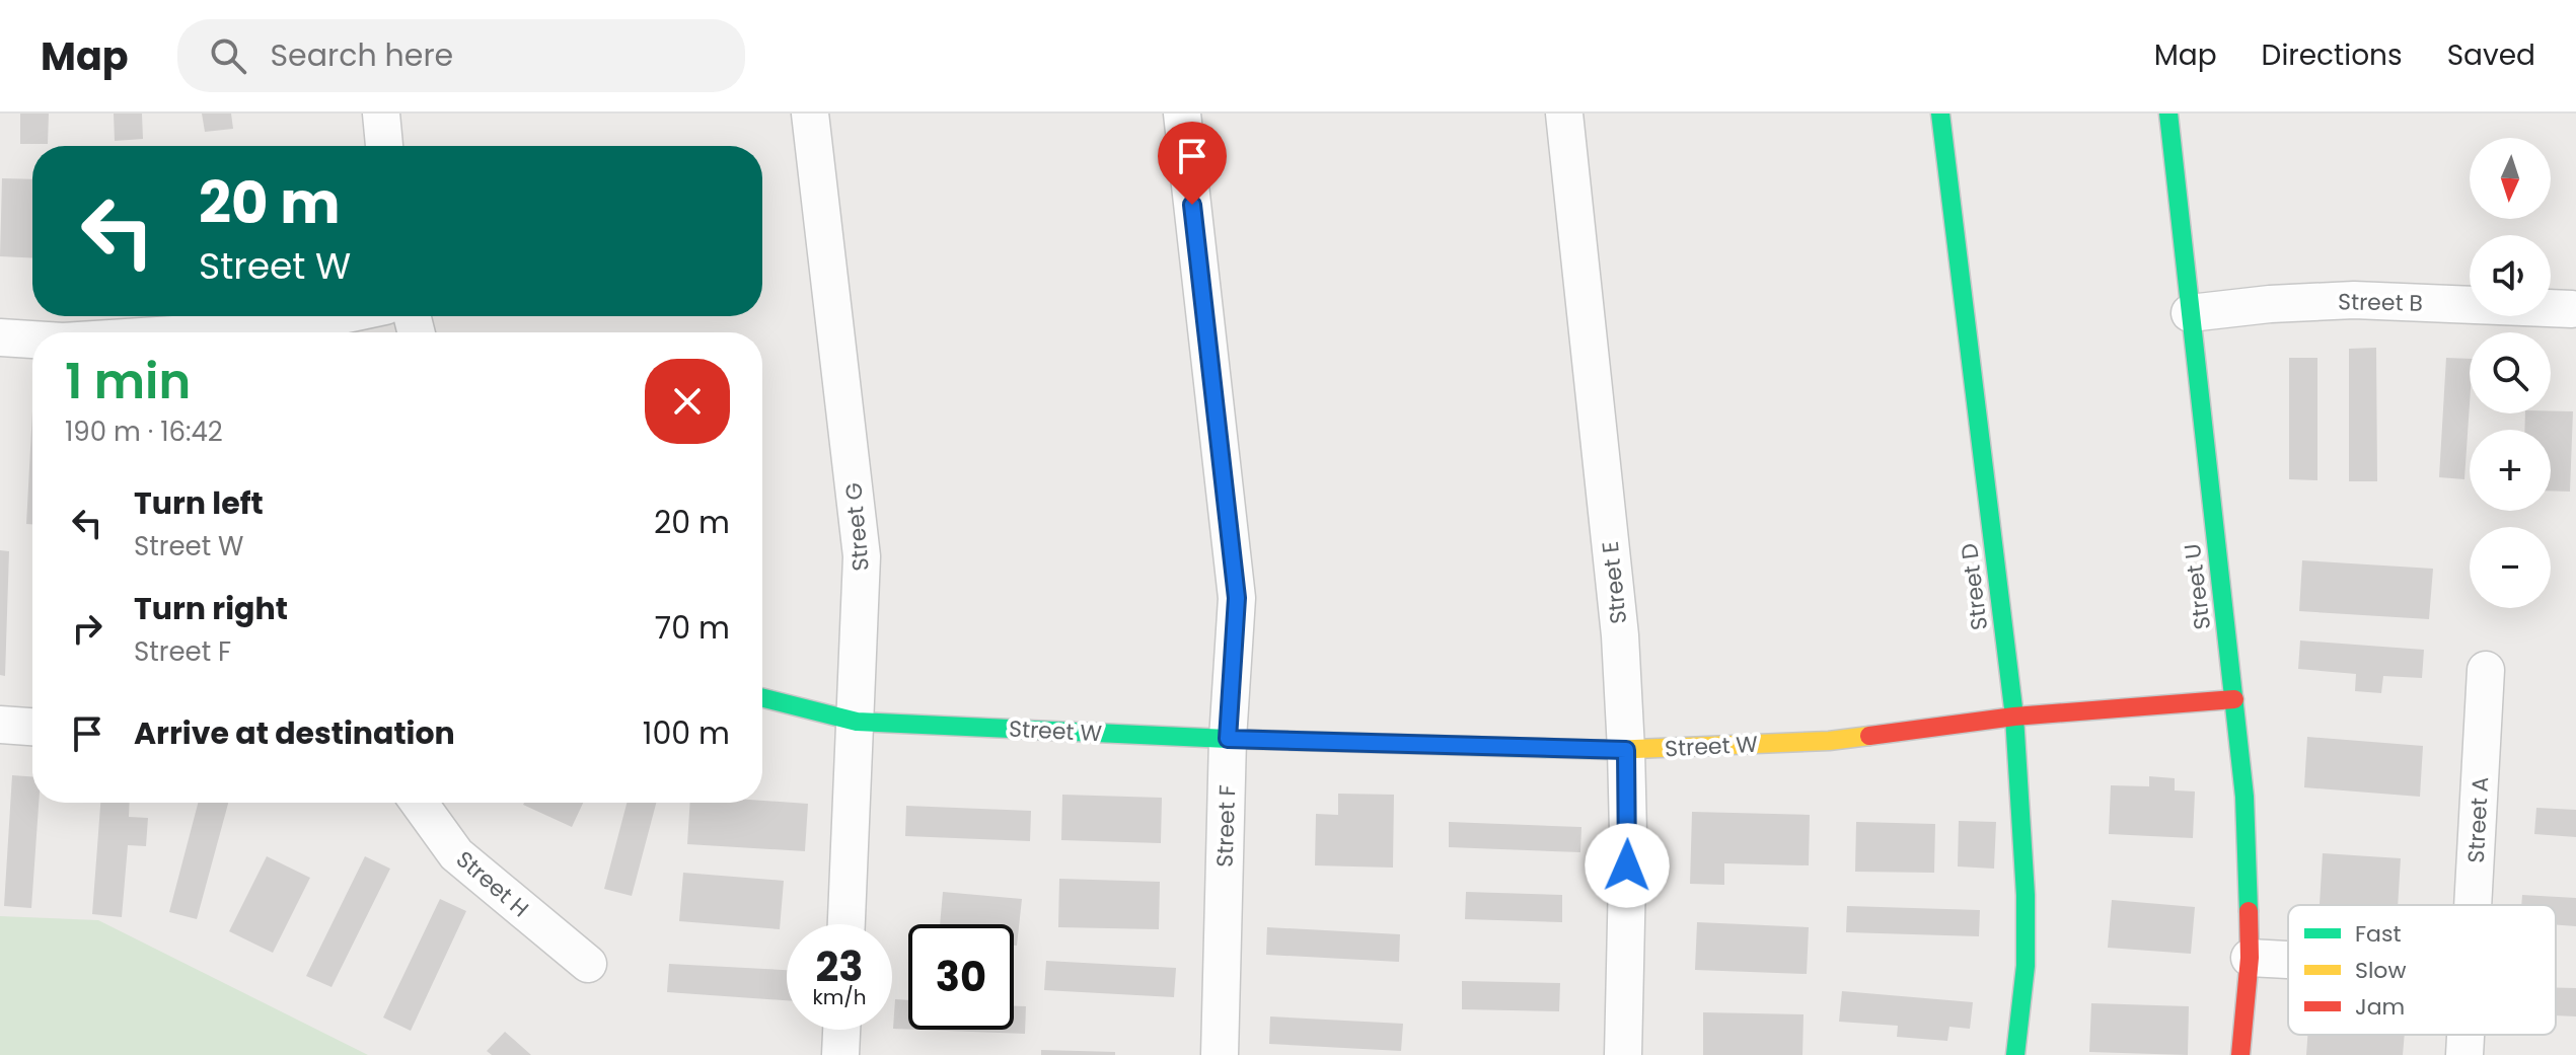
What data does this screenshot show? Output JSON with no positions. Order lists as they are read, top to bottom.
{
  "streets": {
    "street": [
      "Street B",
      "Street G",
      "Street E",
      "Street D",
      "Street U",
      "Street W",
      "Street A",
      "Street F",
      "Street H"
    ]
  },
  "crossings": [
    ["Street B", "Street U"],
    ["Street G", "Street W"],
    ["Street E", "Street W"],
    ["Street D", "Street W"],
    ["Street U", "Street W"],
    ["Street W", "Street F"]
  ],
  "legend": ["Fast", "Slow", "Jam"],
  "north": "bottom",
  "page": {
    "header": "Map",
    "search": "Search here",
    "nav": ["Map", "Directions", "Saved"],
    "map_buttons": ["+", "−"],
    "turn": ["20 m", "Street W"],
    "heading": ["1 min", "190 m · 16:42"],
    "list": [
      {
        "name": "Turn left",
        "note": "Street W",
        "value": "20 m"
      },
      {
        "name": "Turn right",
        "note": "Street F",
        "value": "70 m"
      },
      {
        "name": "Arrive at destination",
        "value": "100 m"
      }
    ],
    "speed": "23 km/h",
    "limit": "30"
  }
}
